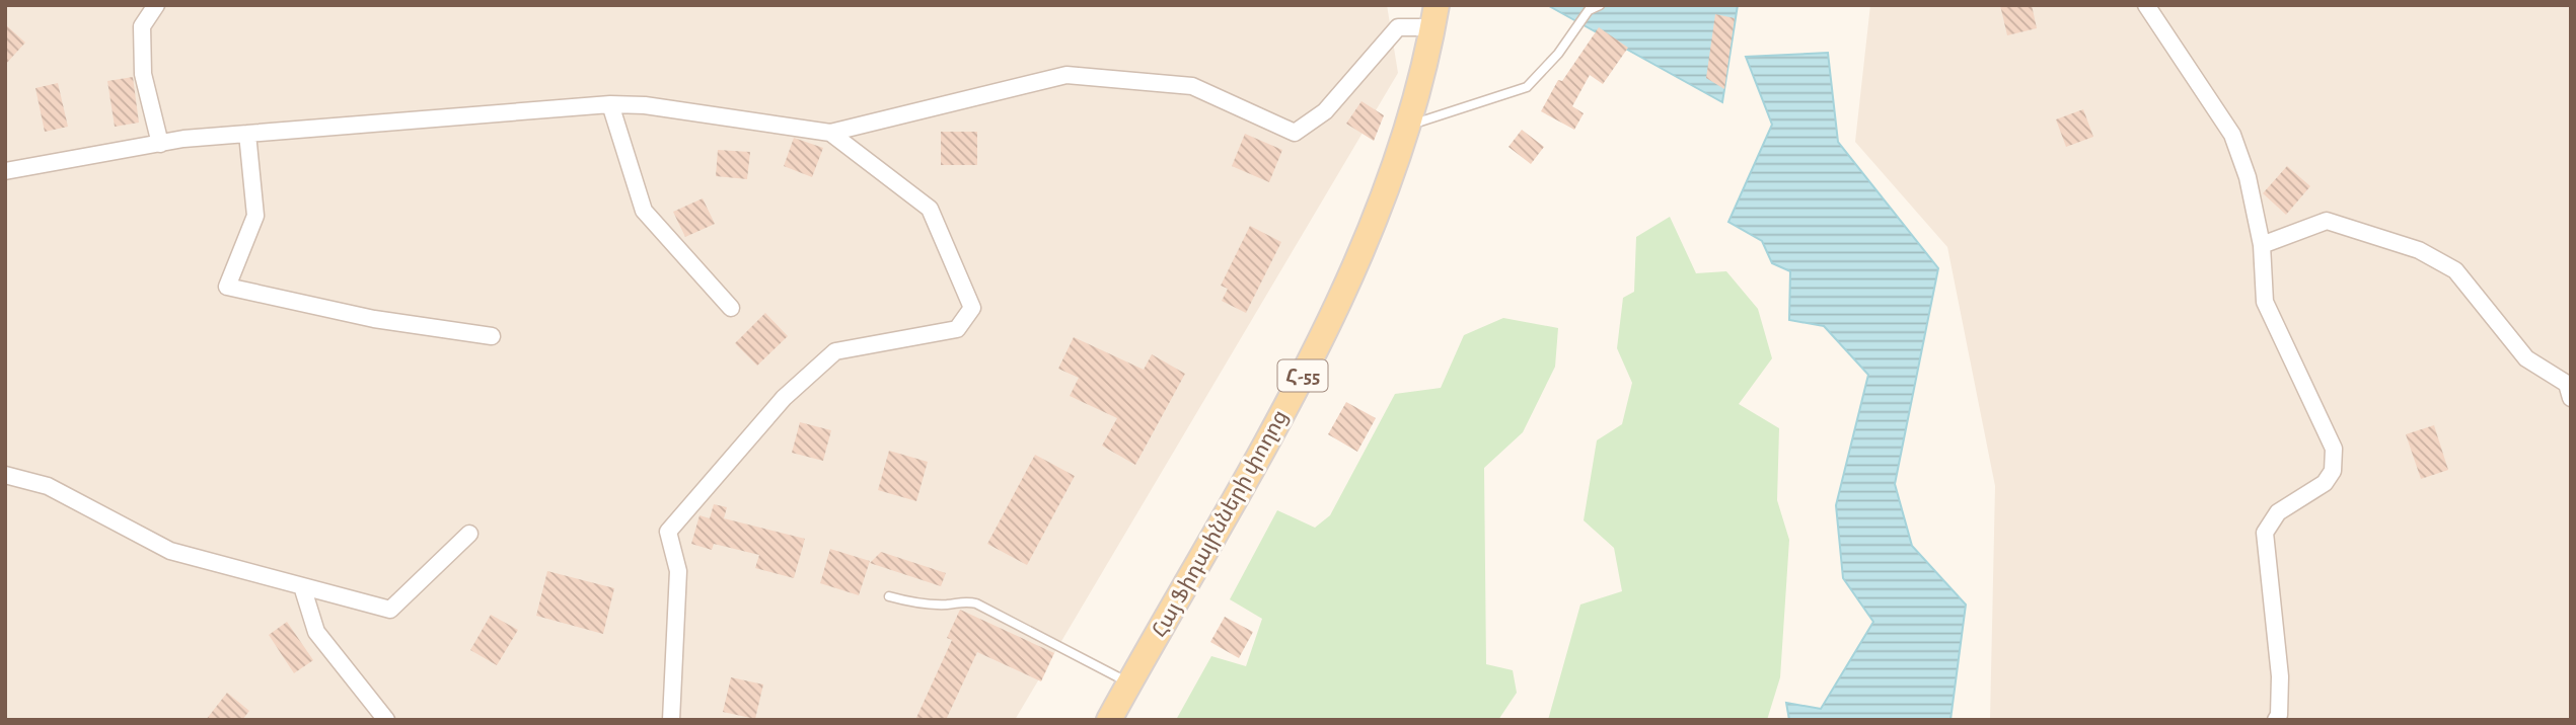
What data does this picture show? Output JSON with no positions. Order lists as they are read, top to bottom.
{
  "streets": {
    "main road": ["Հ-55", "Հայ Ֆիդայինների փողոց"]
  }
}
